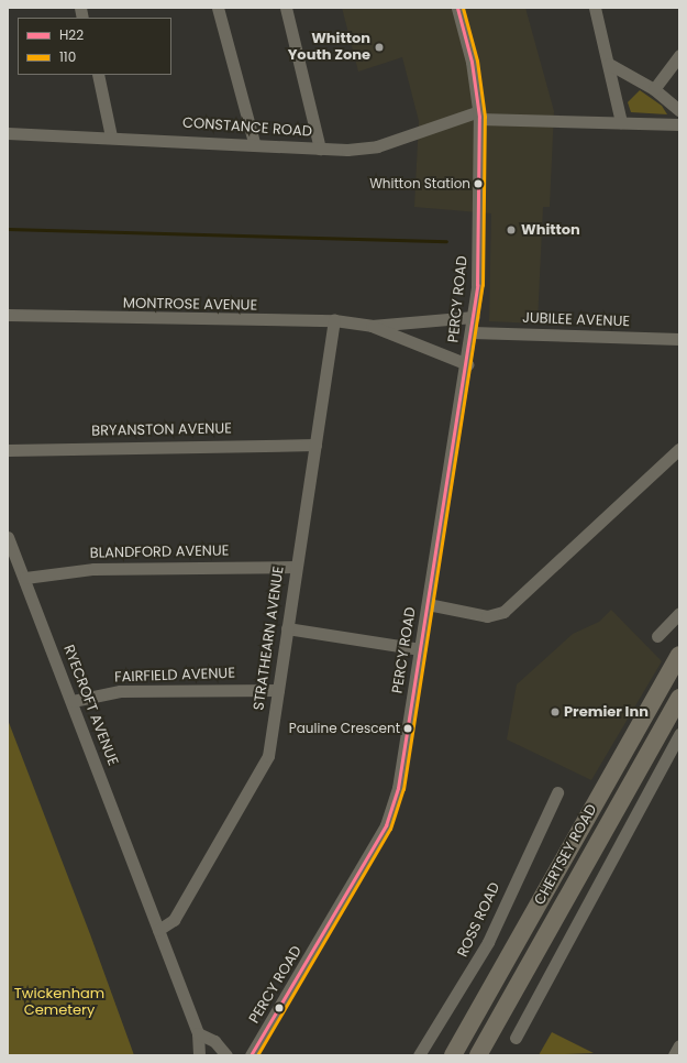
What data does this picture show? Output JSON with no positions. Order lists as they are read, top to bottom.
{
  "streets": {
    "highway": ["CHERTSEY ROAD"],
    "street": [
      "CONSTANCE ROAD",
      "PERCY ROAD",
      "MONTROSE AVENUE",
      "JUBILEE AVENUE",
      "BRYANSTON AVENUE",
      "BLANDFORD AVENUE",
      "STRATHEARN AVENUE",
      "FAIRFIELD AVENUE",
      "RYECROFT AVENUE",
      "ROSS ROAD"
    ]
  },
  "crossings": [
    ["CONSTANCE ROAD", "PERCY ROAD"],
    ["PERCY ROAD", "MONTROSE AVENUE"],
    ["PERCY ROAD", "JUBILEE AVENUE"],
    ["MONTROSE AVENUE", "STRATHEARN AVENUE"],
    ["BRYANSTON AVENUE", "STRATHEARN AVENUE"],
    ["BLANDFORD AVENUE", "STRATHEARN AVENUE"],
    ["BLANDFORD AVENUE", "RYECROFT AVENUE"],
    ["STRATHEARN AVENUE", "FAIRFIELD AVENUE"],
    ["STRATHEARN AVENUE", "RYECROFT AVENUE"],
    ["FAIRFIELD AVENUE", "RYECROFT AVENUE"]
  ],
  "parks": ["Twickenham Cemetery"],
  "places": [
    "Whitton Youth Zone",
    "Whitton Station",
    "Whitton",
    "Premier Inn",
    "Pauline Crescent"
  ],
  "lines": ["transit line H22", "transit line 110"],
  "legend": ["H22", "110"]
}
